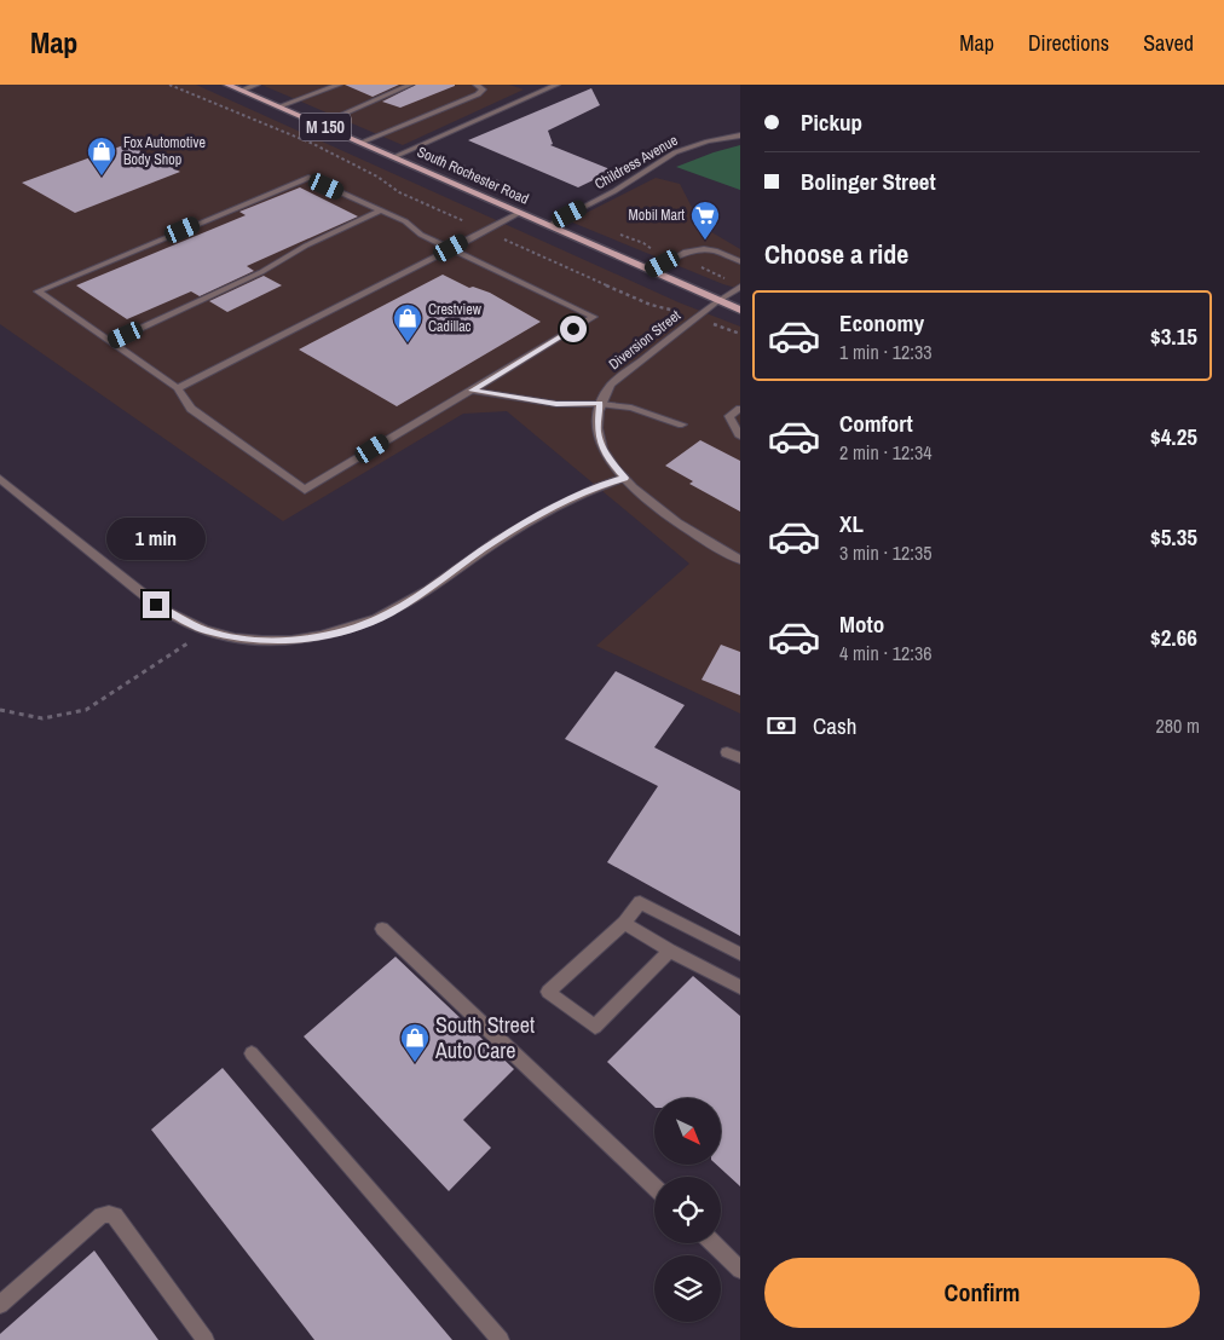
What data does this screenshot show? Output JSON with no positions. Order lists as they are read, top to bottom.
{
  "streets": {
    "main road": ["M 150", "South Rochester Road"],
    "street": ["Childress Avenue", "Diversion Street"]
  },
  "crossings": [
    ["Childress Avenue", "South Rochester Road"],
    ["South Rochester Road", "Diversion Street"]
  ],
  "places": {
    "shop": ["Fox Automotive Body Shop", "Crestview Cadillac", "South Street Auto Care"],
    "supermarket": ["Mobil Mart"]
  },
  "north": "bottom right",
  "page": {
    "header": "Map",
    "nav": ["Map", "Directions", "Saved"],
    "banner": ["Pickup", "Bolinger Street"],
    "heading": "Choose a ride",
    "list": [
      {
        "name": "Economy",
        "note": "1 min · 12:33",
        "value": "$3.15"
      },
      {
        "name": "Comfort",
        "note": "2 min · 12:34",
        "value": "$4.25"
      },
      {
        "name": "XL",
        "note": "3 min · 12:35",
        "value": "$5.35"
      },
      {
        "name": "Moto",
        "note": "4 min · 12:36",
        "value": "$2.66"
      }
    ],
    "bubble": "1 min",
    "pay": ["Cash", "280 m"],
    "buttons": "Confirm"
  }
}
